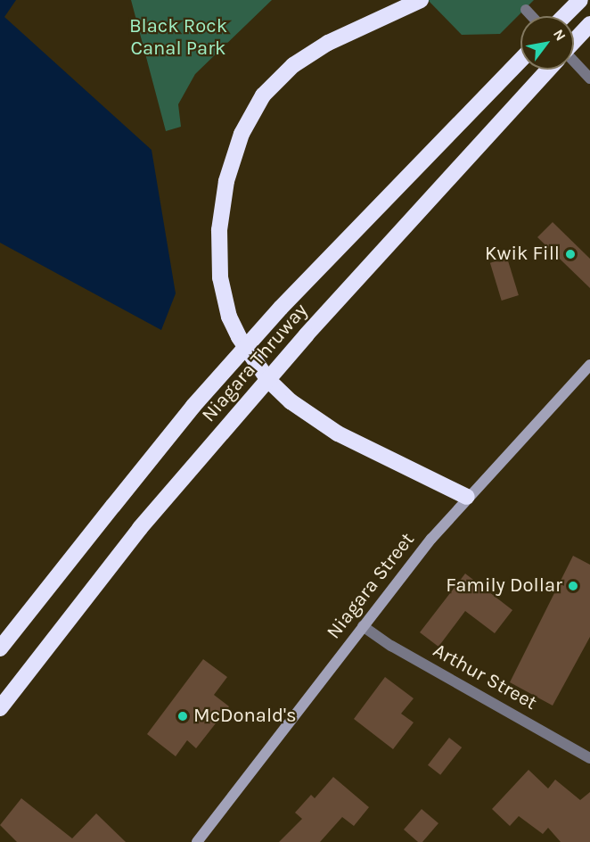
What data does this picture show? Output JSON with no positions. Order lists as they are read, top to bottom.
{
  "streets": {
    "highway": ["Niagara Thruway"],
    "main road": ["Niagara Street"],
    "street": ["Arthur Street"]
  },
  "crossings": [
    ["Niagara Street", "Arthur Street"]
  ],
  "parks": ["Black Rock Canal Park"],
  "places": ["Kwik Fill", "Family Dollar", "McDonald's"],
  "north": "top right"
}
